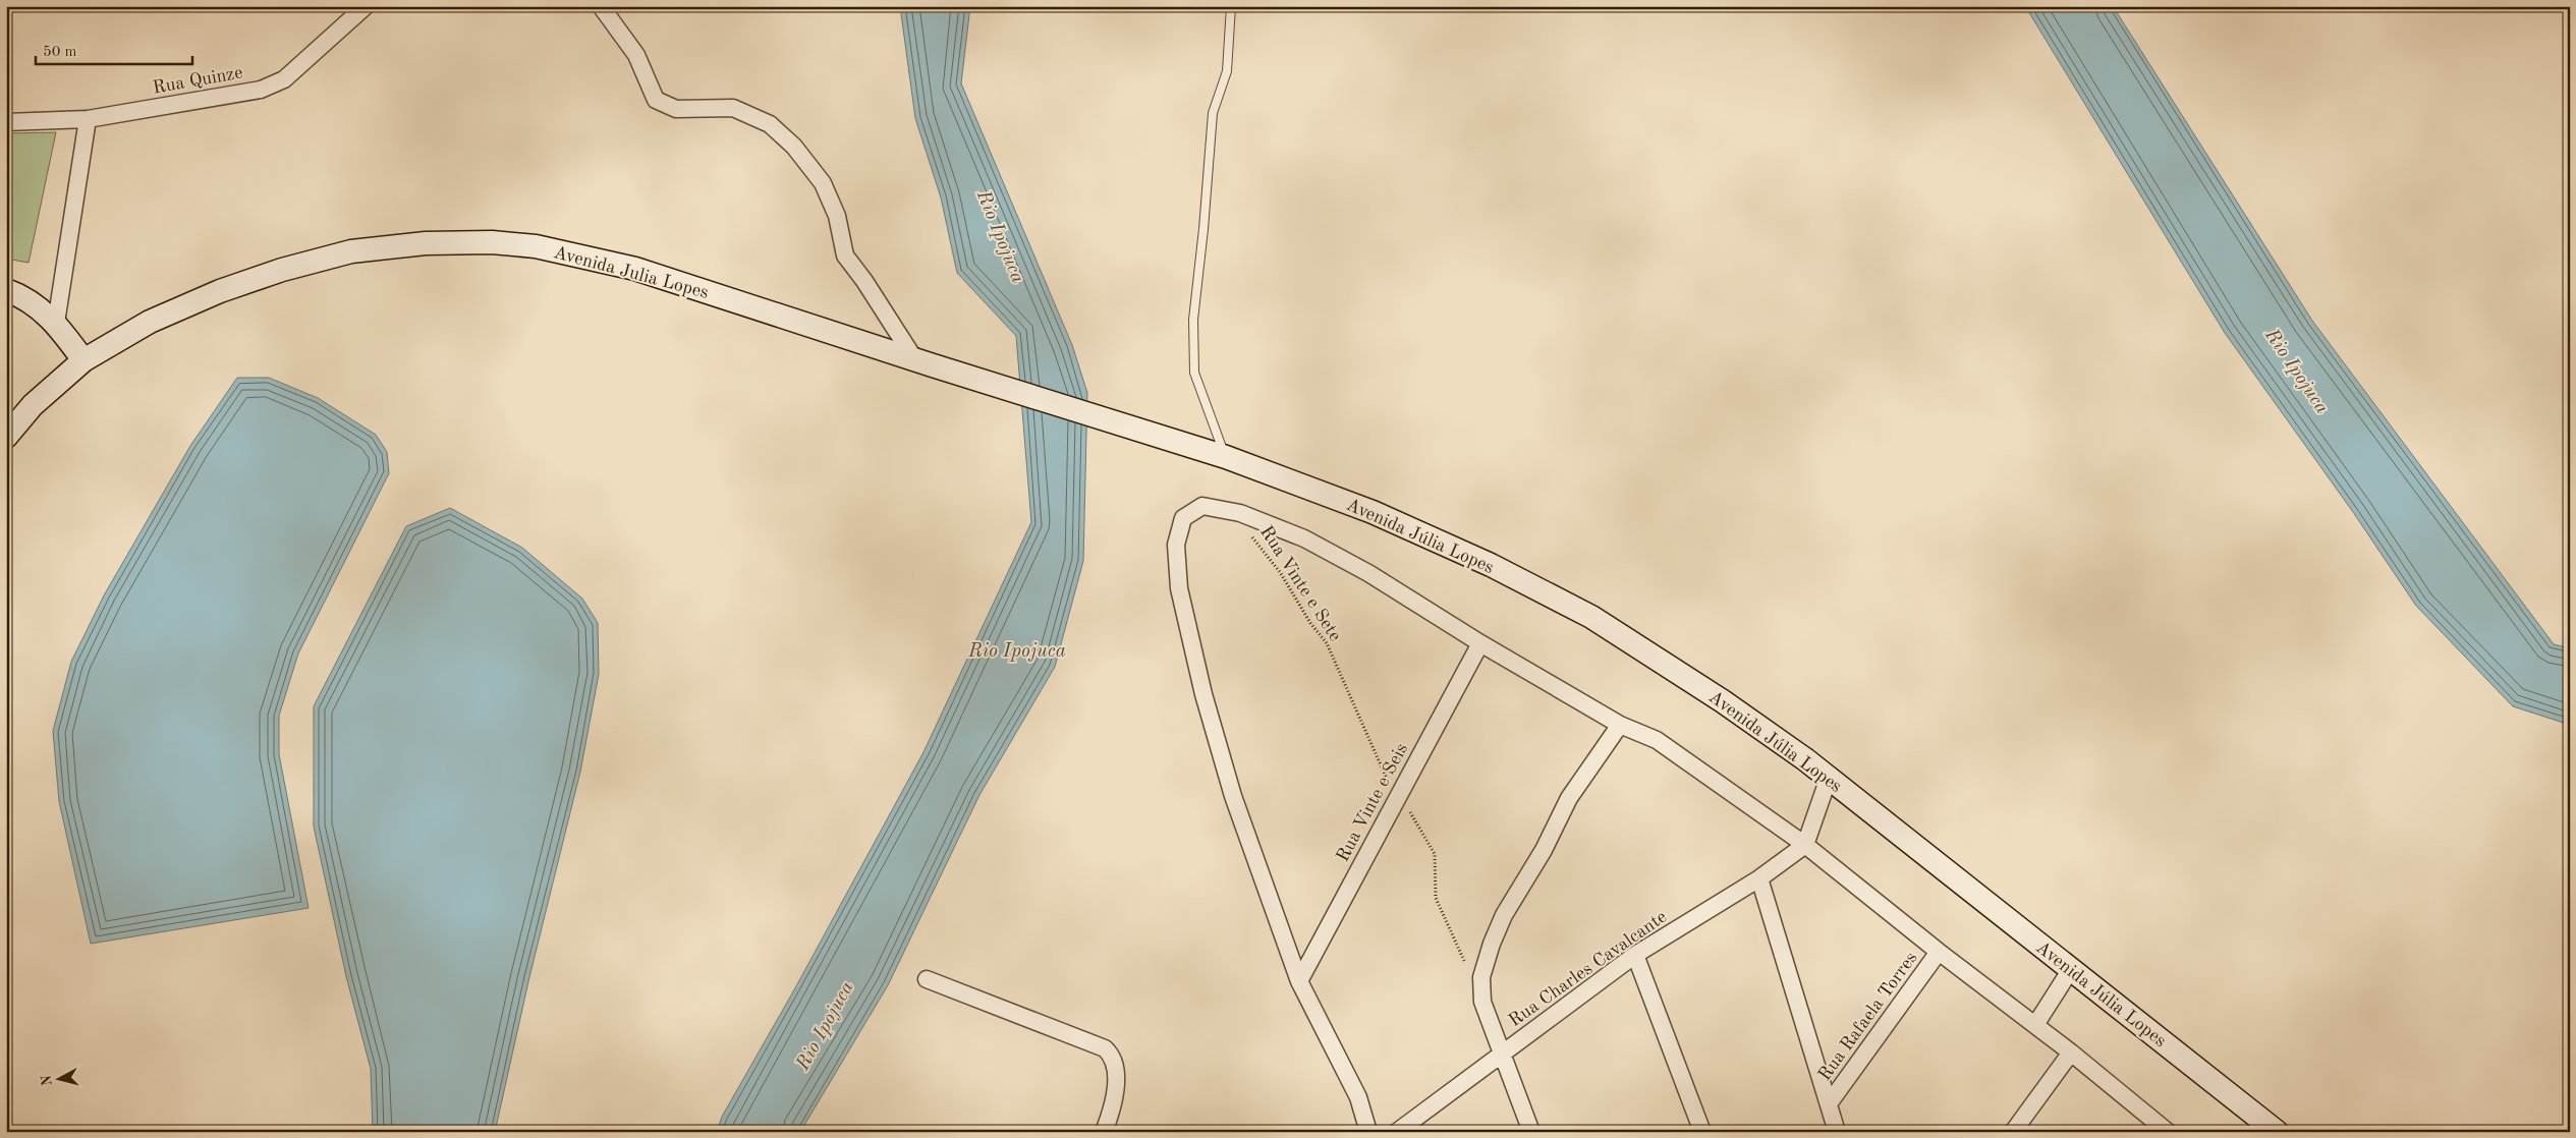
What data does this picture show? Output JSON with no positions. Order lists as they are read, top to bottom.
{
  "streets": {
    "main road": ["Avenida Julia Lopes", "Avenida Júlia Lopes"],
    "street": [
      "Rua Quinze",
      "Rua Vinte e Seis",
      "Rua Charles Cavalcante",
      "Rua Rafaela Torres"
    ],
    "path": ["Rua Vinte e Sete"]
  },
  "crossings": [
    ["Avenida Julia Lopes", "Avenida Júlia Lopes"],
    ["Rua Vinte e Sete", "Rua Vinte e Seis"]
  ],
  "water": ["Rio Ipojuca"],
  "scale_bar": "50 m",
  "north": "left"
}
